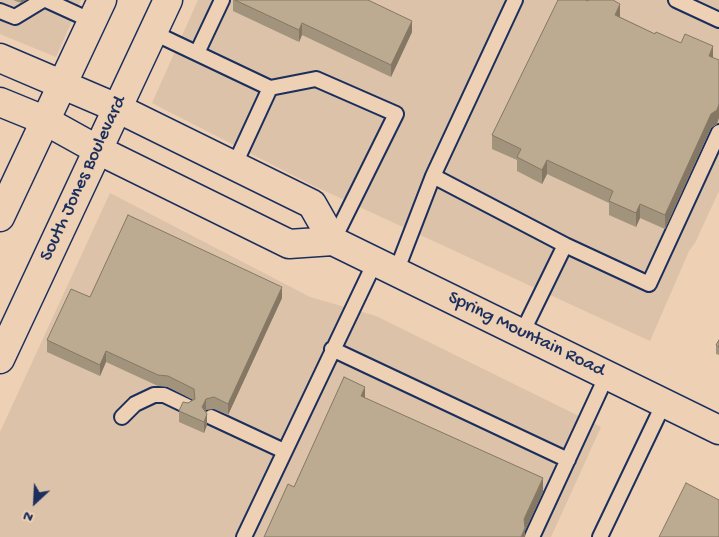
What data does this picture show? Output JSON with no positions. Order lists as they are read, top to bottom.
{
  "streets": {
    "main road": ["South Jones Boulevard", "Spring Mountain Road"]
  },
  "north": "bottom left"
}
